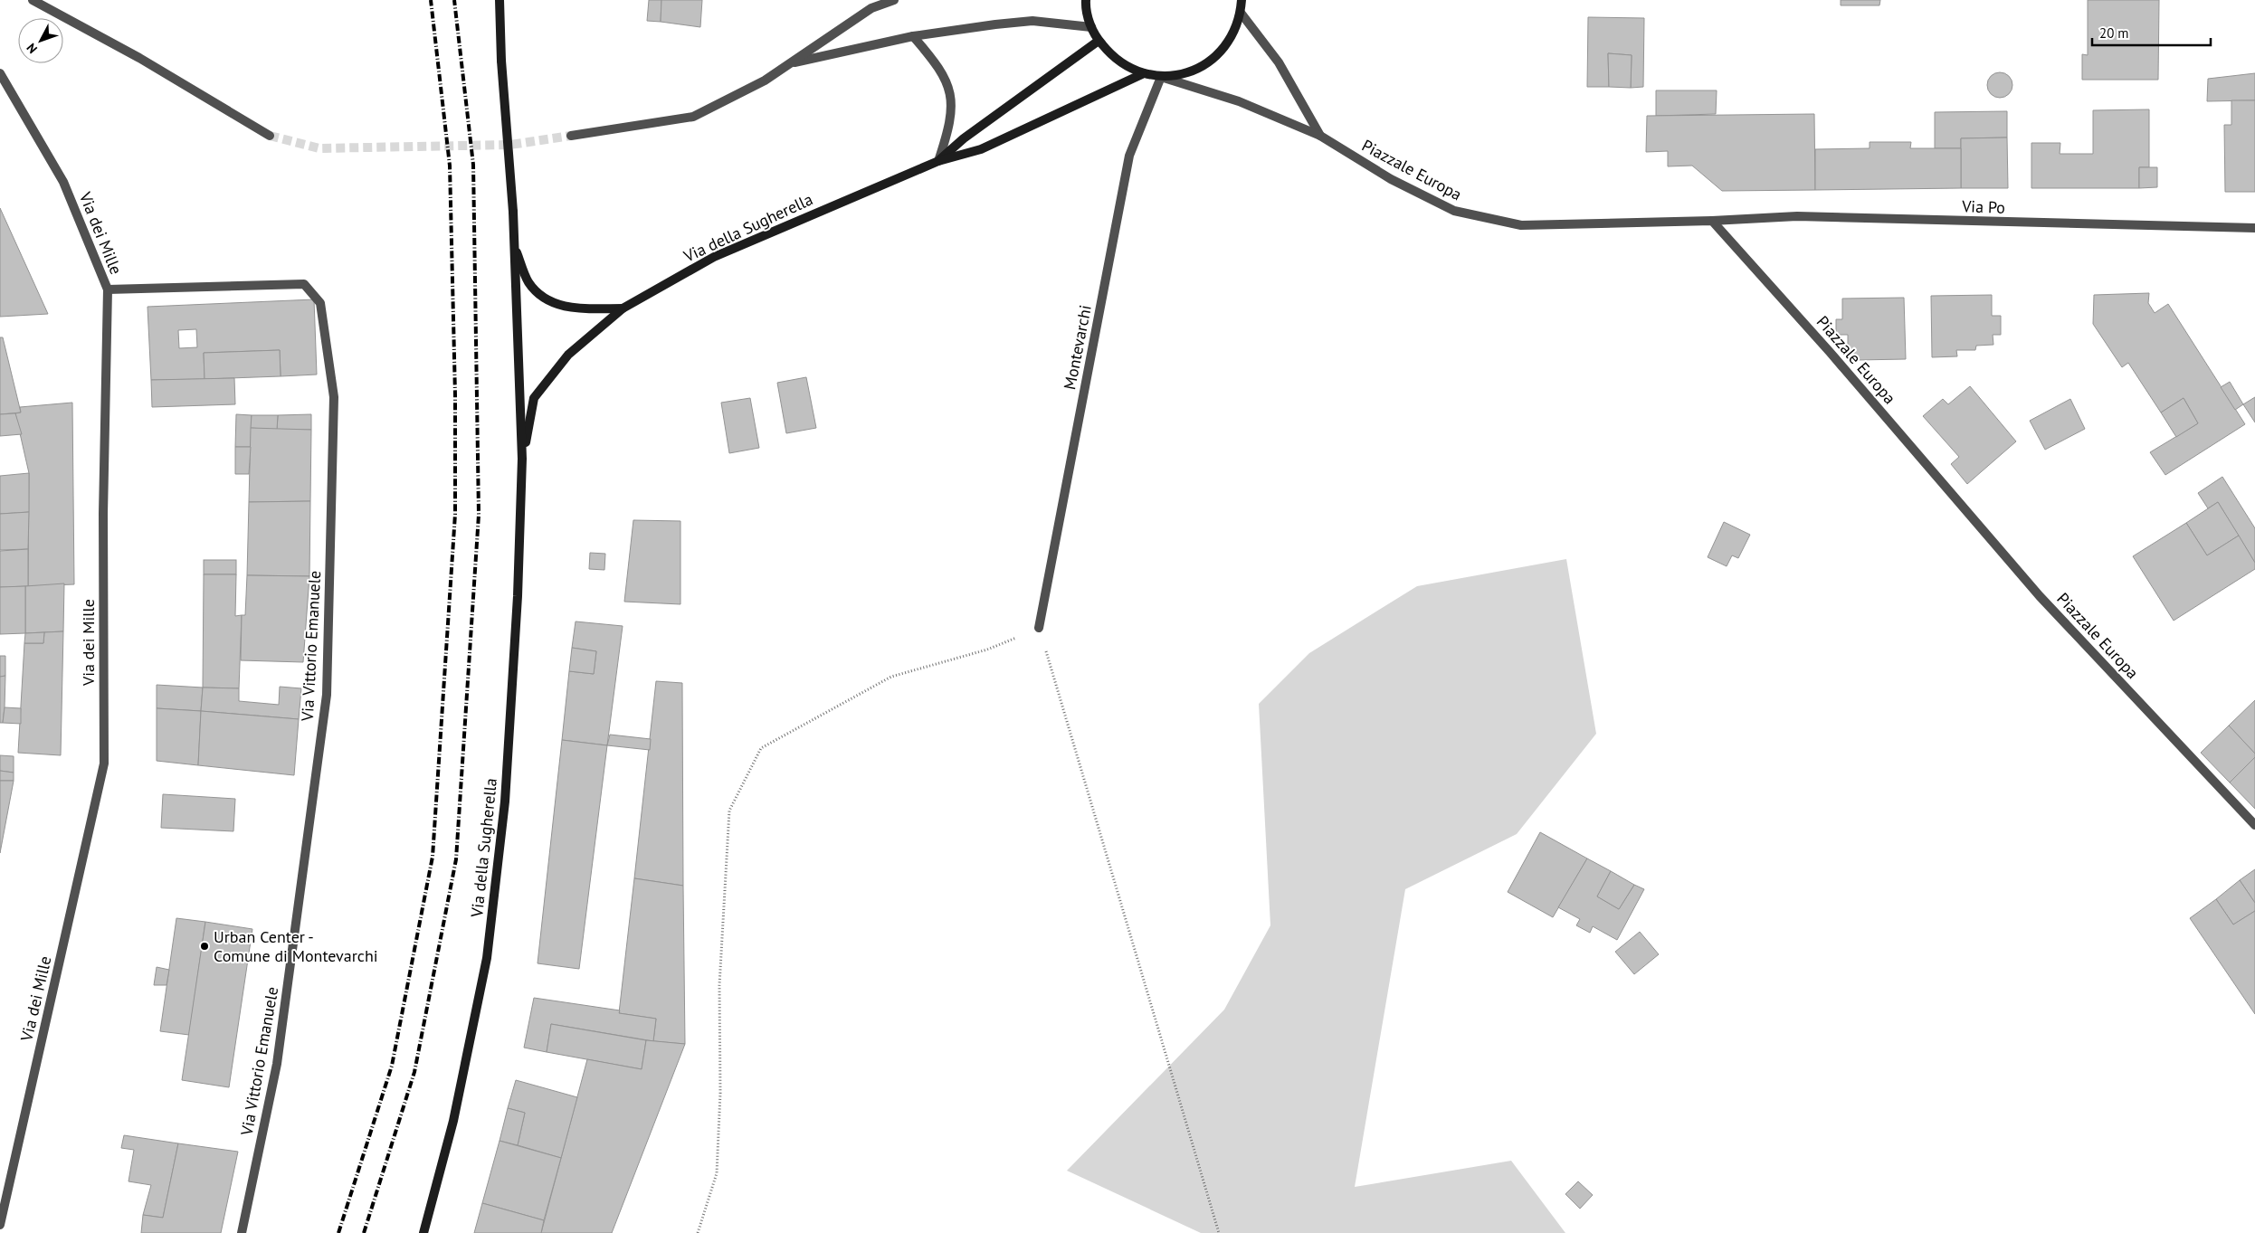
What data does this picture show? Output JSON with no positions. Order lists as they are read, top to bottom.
{
  "streets": {
    "street": [
      "Piazzale Europa",
      "Via Po",
      "Via della Sugherella",
      "Via dei Mille",
      "Montevarchi",
      "Via Vittorio Emanuele"
    ]
  },
  "crossings": [
    ["Piazzale Europa", "Via Po"],
    ["Piazzale Europa", "Montevarchi"],
    ["Via dei Mille", "Via Vittorio Emanuele"]
  ],
  "places": ["Urban Center - Comune di Montevarchi"],
  "scale_bar": "20 m",
  "north": "bottom left"
}
